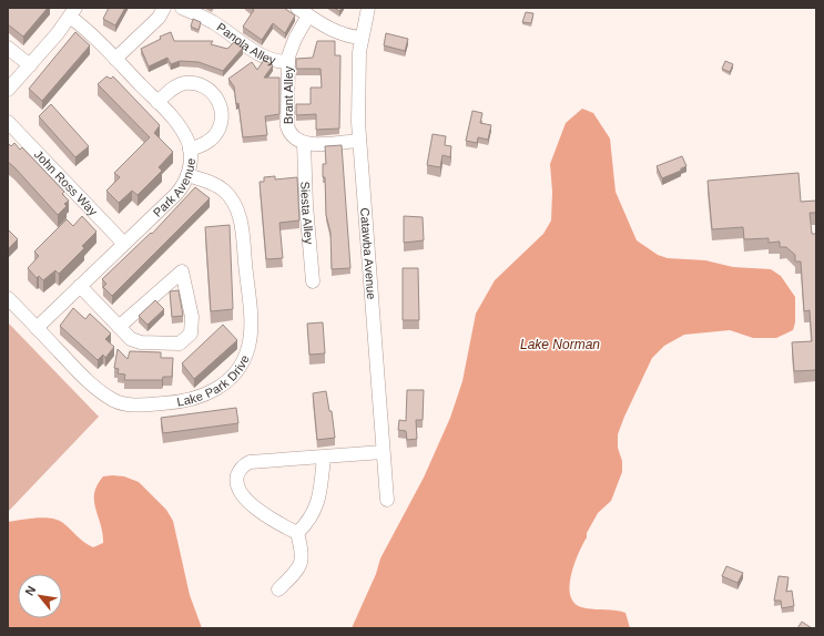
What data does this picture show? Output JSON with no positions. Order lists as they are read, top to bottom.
{
  "streets": {
    "street": [
      "Panola Alley",
      "Brant Alley",
      "John Ross Way",
      "Park Avenue",
      "Siesta Alley",
      "Catawba Avenue",
      "Lake Park Drive"
    ]
  },
  "crossings": [
    ["Panola Alley", "Brant Alley"],
    ["Brant Alley", "Siesta Alley"],
    ["John Ross Way", "Park Avenue"],
    ["Park Avenue", "Lake Park Drive"]
  ],
  "water": ["Lake Norman"],
  "north": "top left"
}
